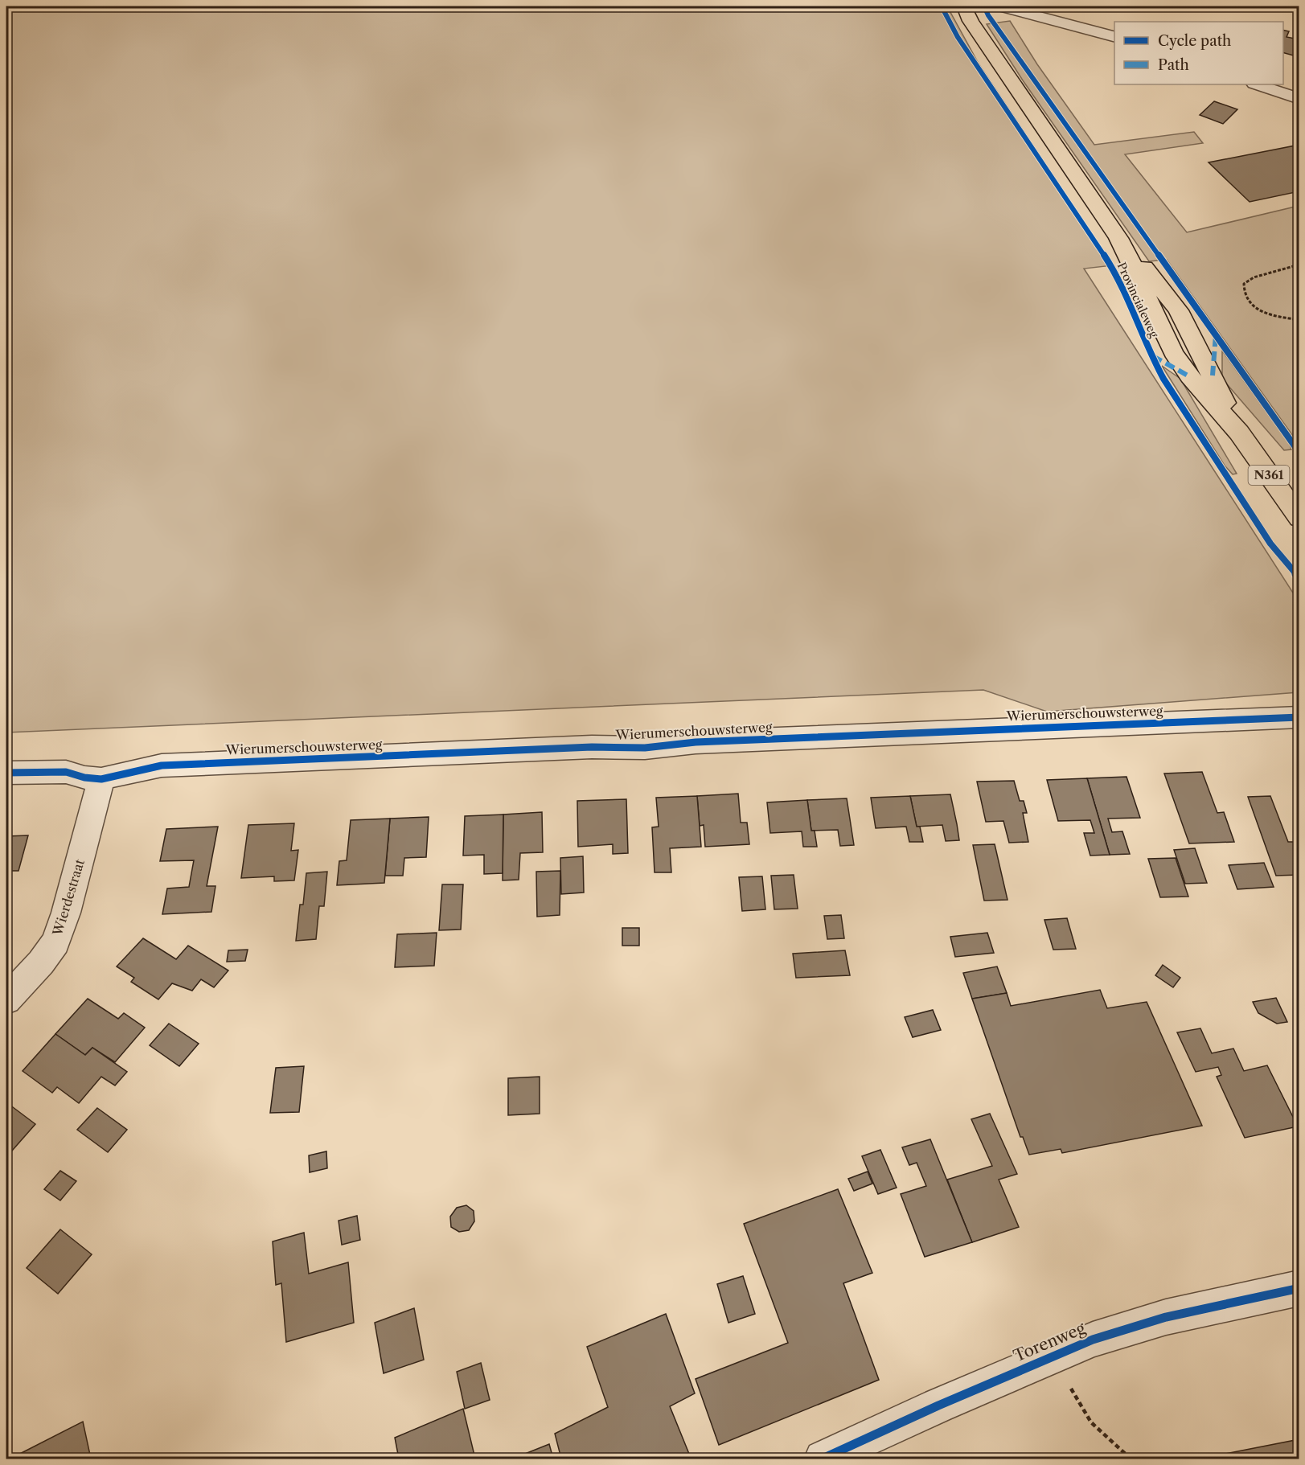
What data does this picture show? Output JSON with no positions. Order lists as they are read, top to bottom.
{
  "streets": {
    "main road": ["Provincialeweg", "N361"],
    "street": ["Wierumerschouwsterweg", "Wierdestraat", "Torenweg"]
  },
  "crossings": [
    ["Wierumerschouwsterweg", "Wierdestraat"]
  ],
  "legend": ["Cycle path", "Path"]
}
